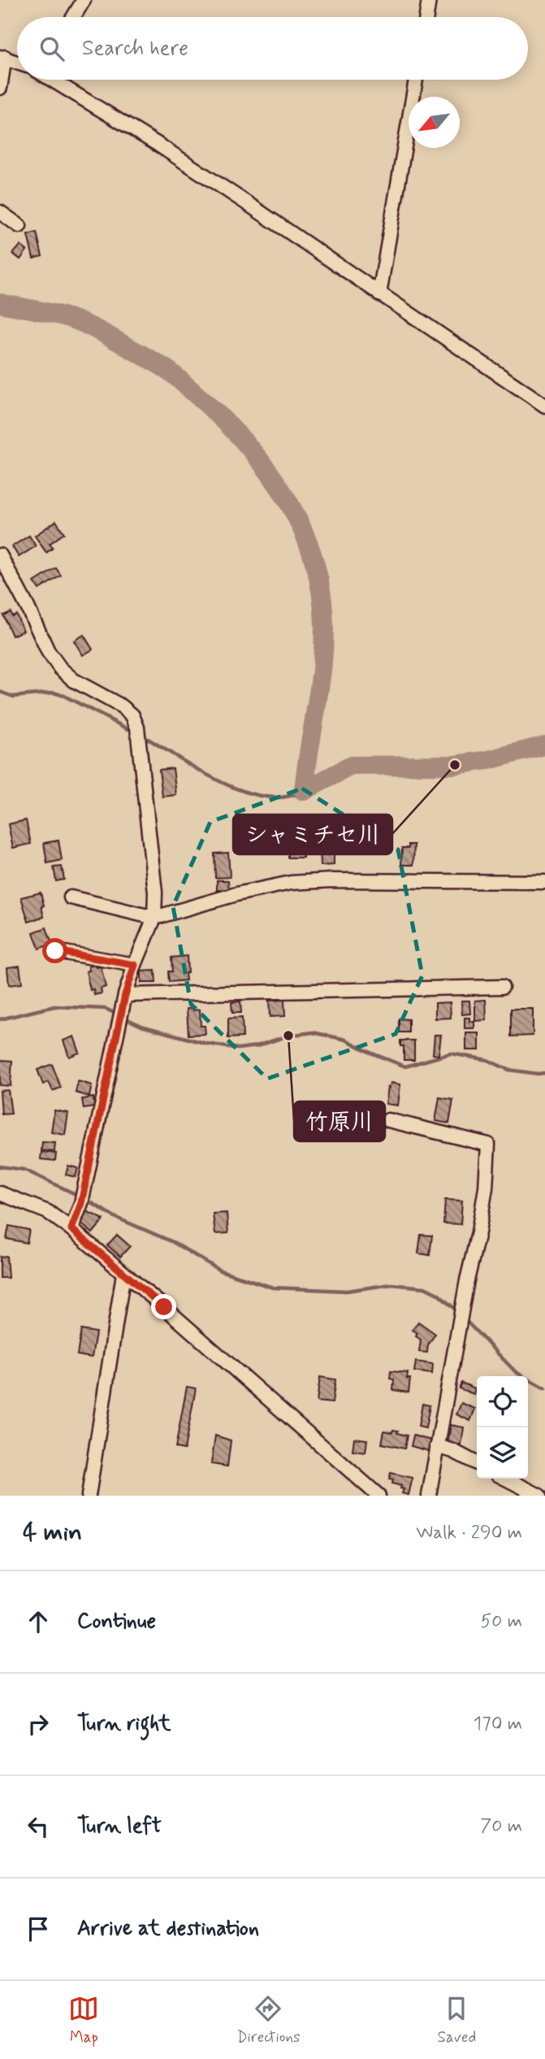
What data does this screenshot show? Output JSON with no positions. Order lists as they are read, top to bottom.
{
  "places": ["シャミチセ川", "竹原川"],
  "north": "bottom left",
  "page": {
    "search": "Search here",
    "heading": ["4 min", "Walk · 290 m"],
    "list": [
      ["Continue", "50 m"],
      ["Turn right", "170 m"],
      ["Turn left", "70 m"],
      "Arrive at destination"
    ],
    "nav": ["Map", "Directions", "Saved"]
  }
}
